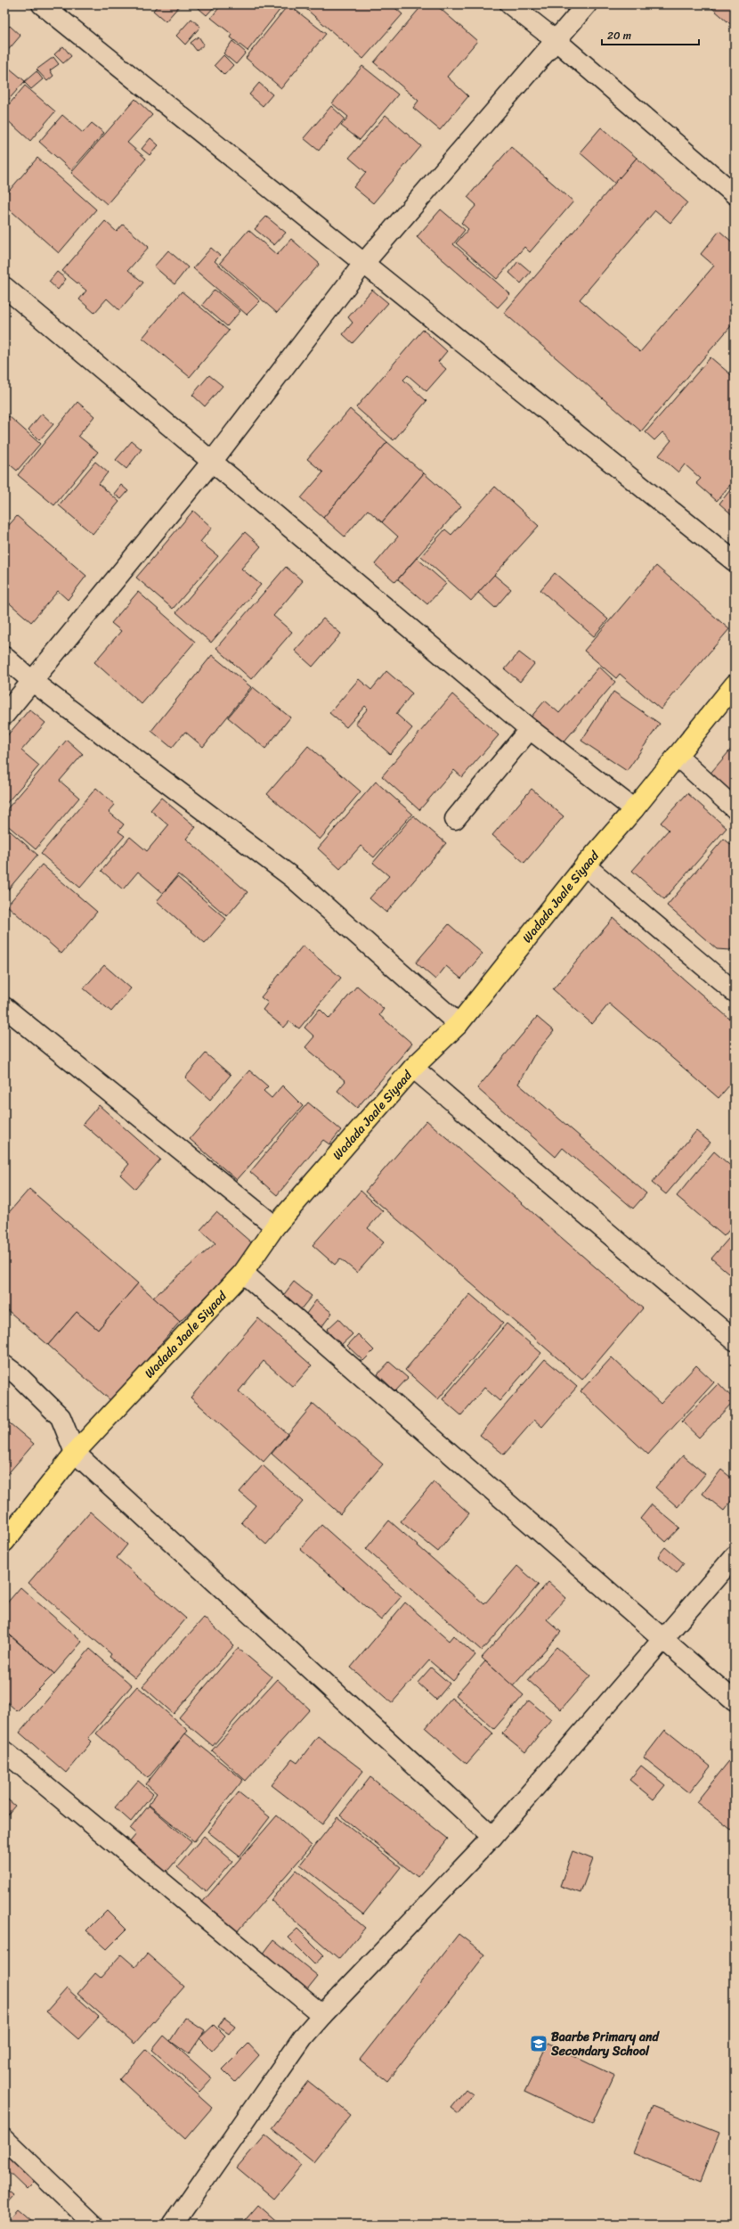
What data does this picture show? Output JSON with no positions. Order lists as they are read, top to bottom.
{
  "streets": {
    "main road": ["Wadada Jaale Siyaad"]
  },
  "places": {
    "school or university": ["Baarbe Primary and Secondary School"]
  },
  "scale_bar": "20 m"
}
